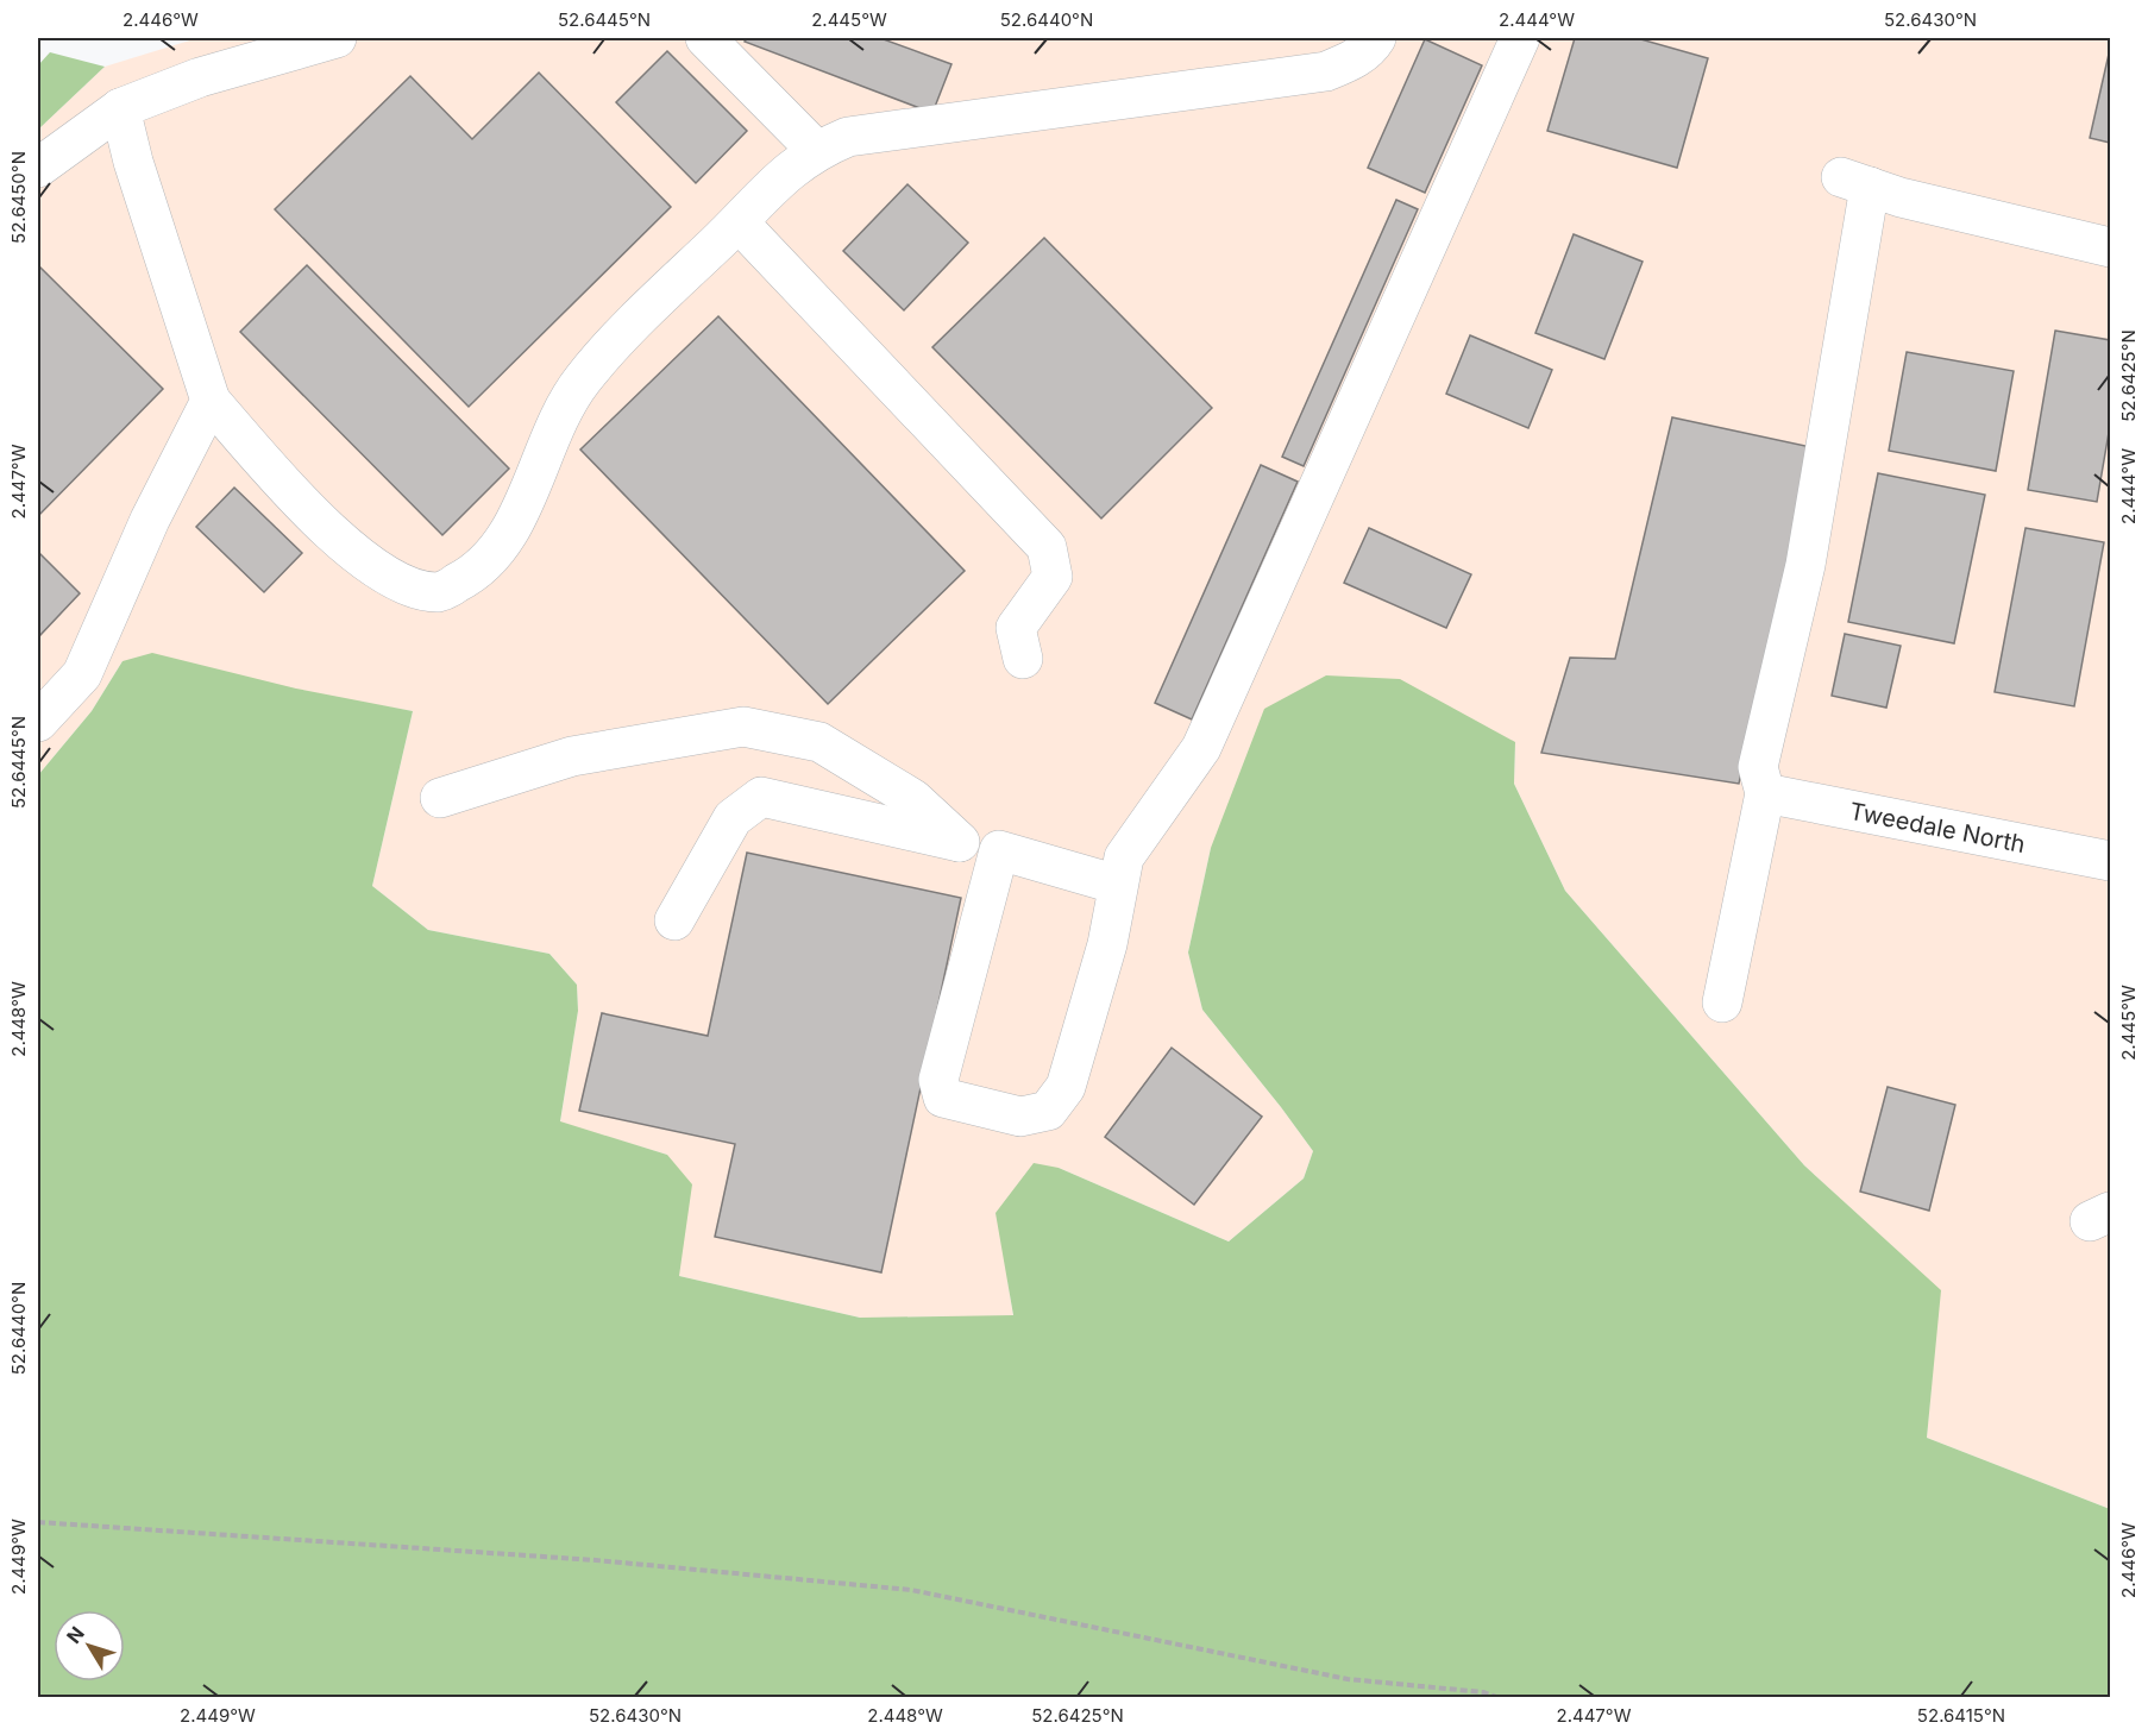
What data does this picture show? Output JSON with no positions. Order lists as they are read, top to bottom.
{
  "streets": {
    "street": ["Tweedale North"]
  },
  "north": "top left",
  "coordinates": [
    "2.446°W",
    "52.6445°N",
    "2.445°W",
    "52.6440°N",
    "2.444°W",
    "52.6430°N",
    "52.6450°N",
    "52.6425°N",
    "2.447°W",
    "2.448°W",
    "2.449°W",
    "52.6415°N"
  ]
}
